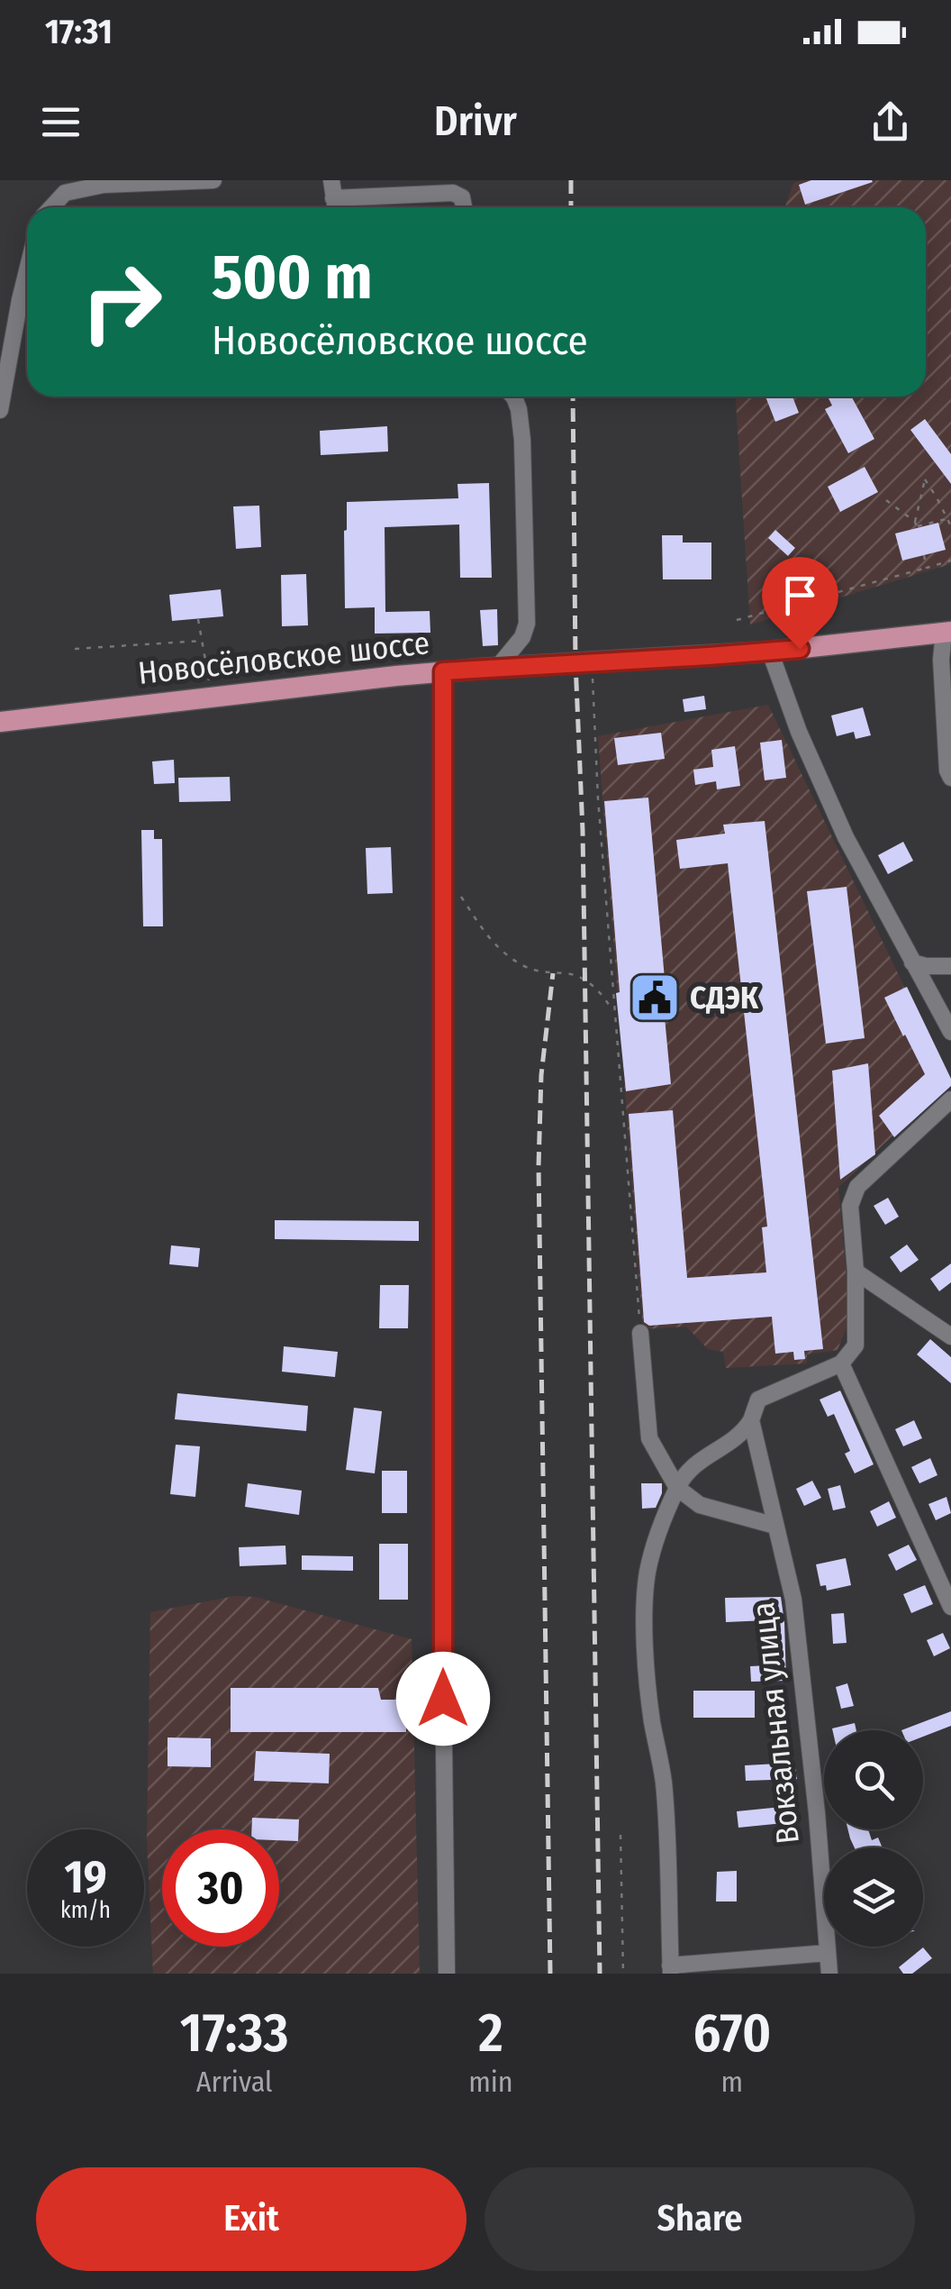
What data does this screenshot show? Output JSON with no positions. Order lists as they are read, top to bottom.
{
  "streets": {
    "main road": ["Новосёловское шоссе"],
    "street": ["Вокзальная улица"]
  },
  "places": {
    "public building": ["СДЭК"]
  },
  "page": {
    "status": "17:31",
    "header": "Drivr",
    "turn": ["500 m", "Новосёловское шоссе"],
    "speed": "19 km/h",
    "limit": "30",
    "eta": [
      "17:33",
      "Arrival",
      "2",
      "min",
      "670",
      "m"
    ],
    "buttons": ["Exit", "Share"]
  }
}
